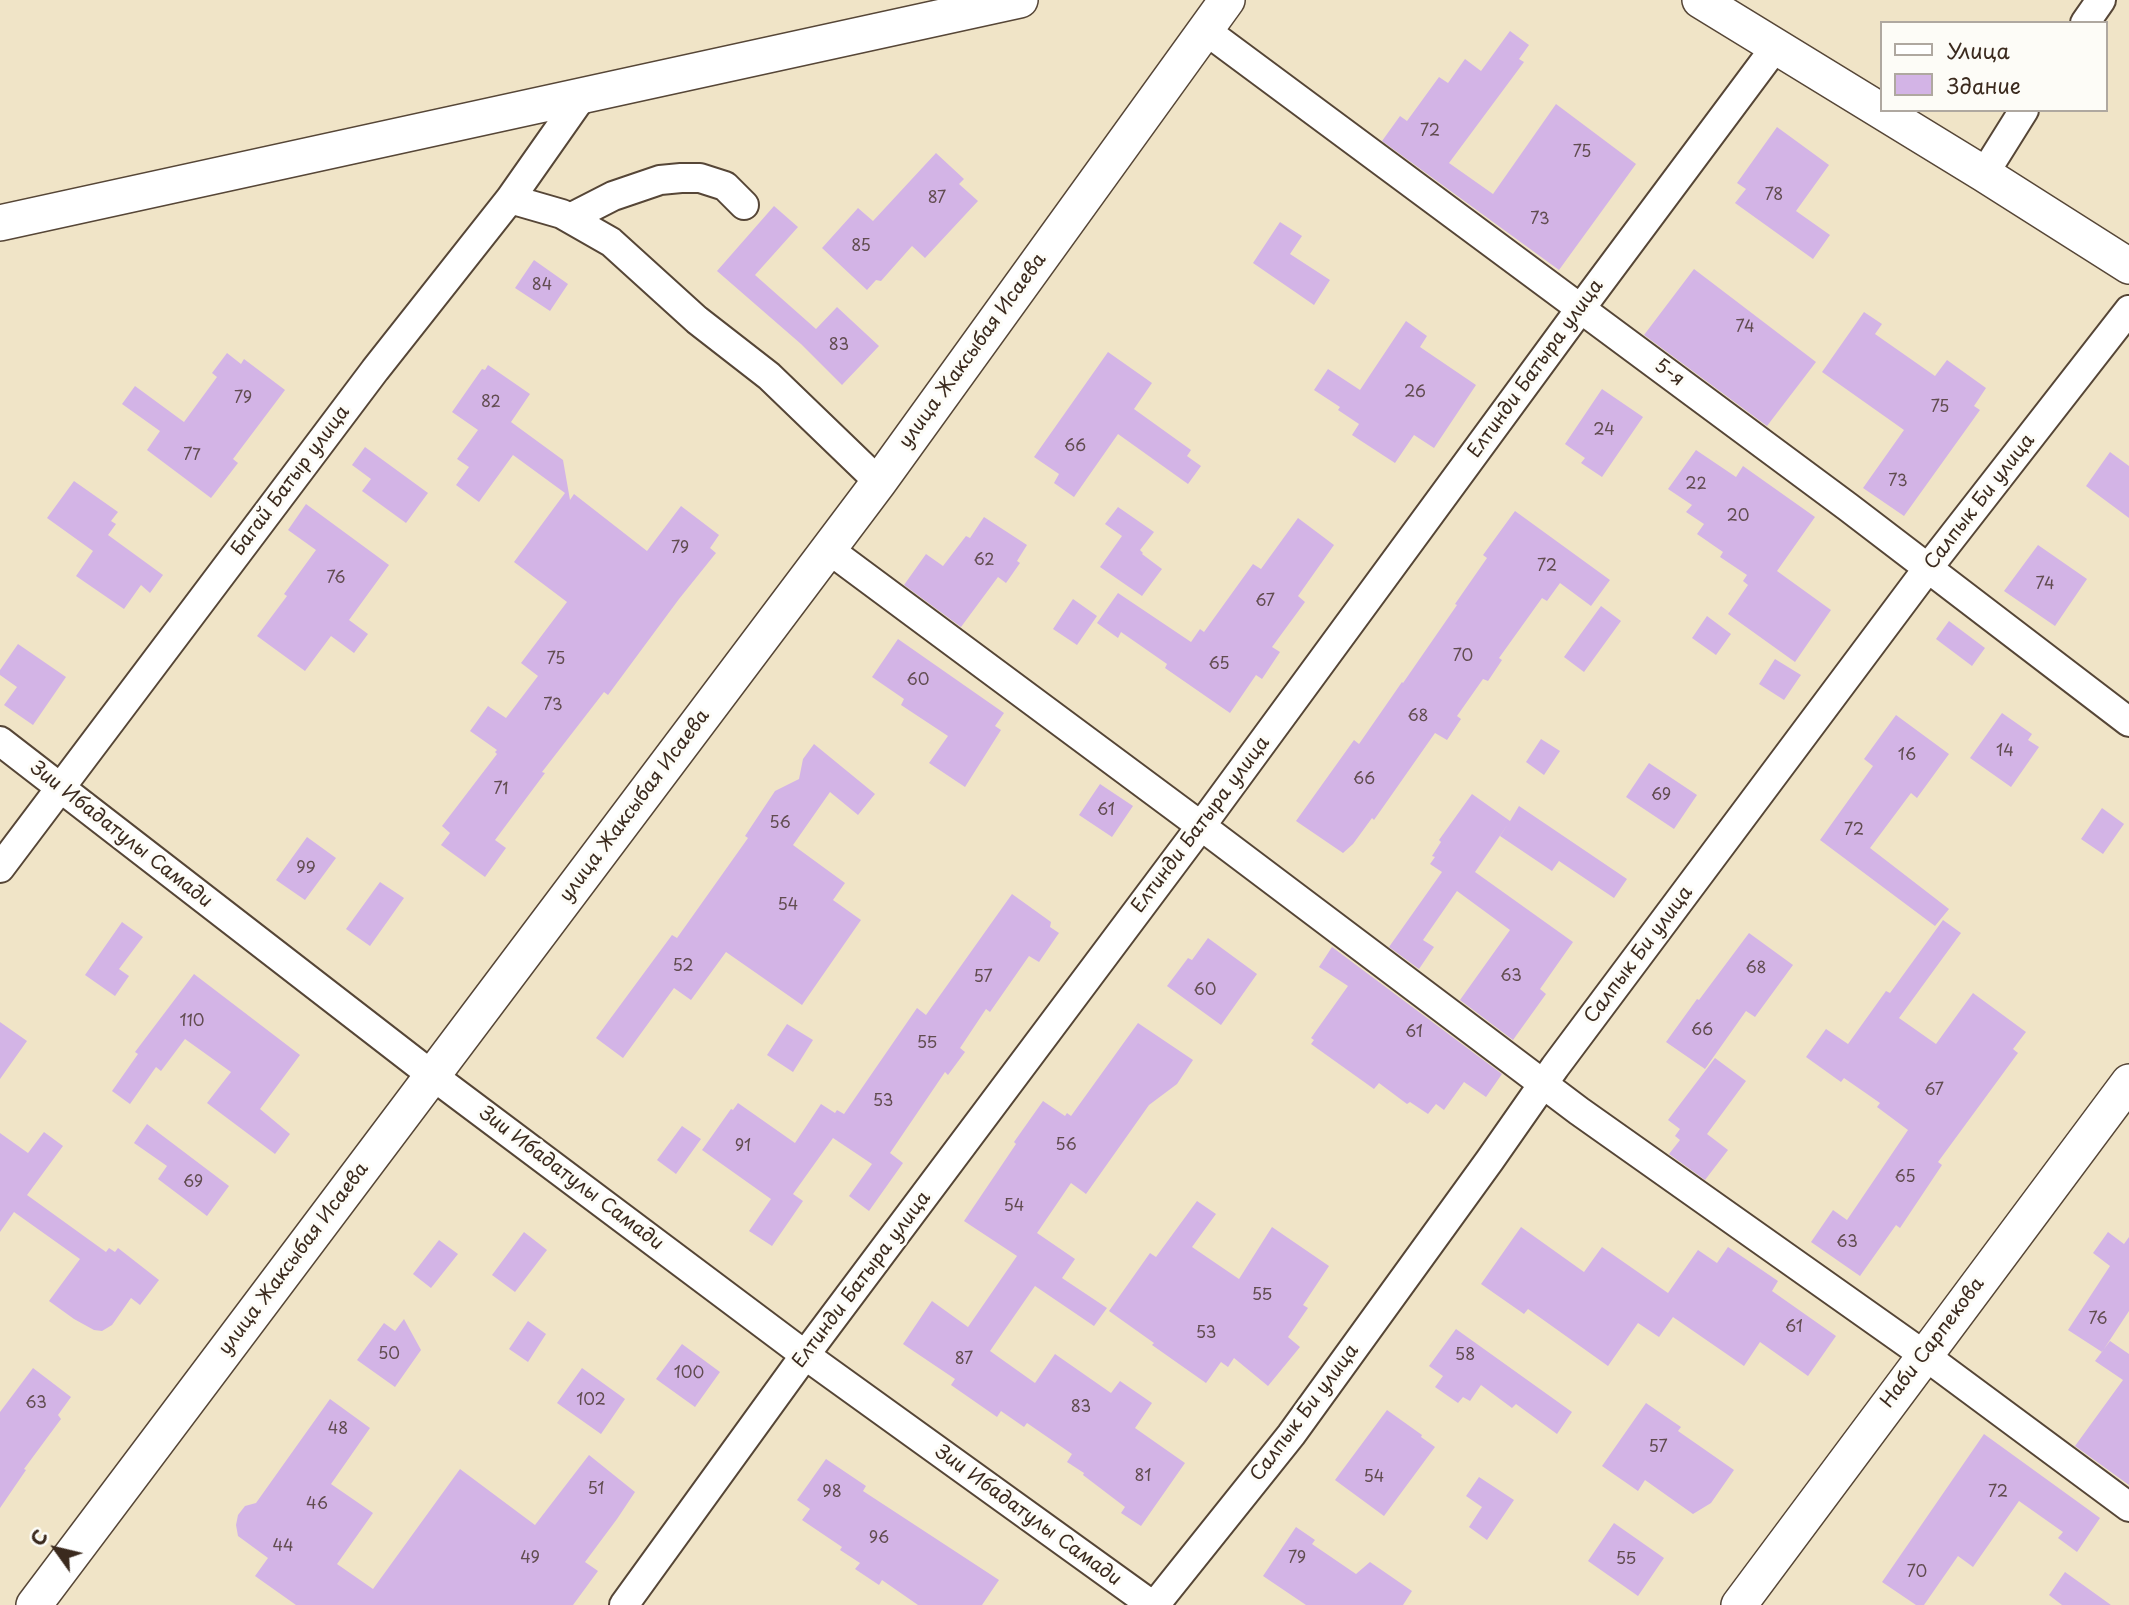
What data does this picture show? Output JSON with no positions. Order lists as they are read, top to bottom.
{
  "streets": {
    "street": [
      "улица Жаксыбая Исаева",
      "Елтинди Батыра улица",
      "5-я",
      "Багай Батыр улица",
      "Салпык Би улица",
      "Зии Ибадатулы Самади",
      "Наби Сарпекова"
    ]
  },
  "crossings": [
    ["улица Жаксыбая Исаева", "5-я"],
    ["улица Жаксыбая Исаева", "Зии Ибадатулы Самади"],
    ["Елтинди Батыра улица", "5-я"],
    ["Елтинди Батыра улица", "Зии Ибадатулы Самади"],
    ["5-я", "Салпык Би улица"],
    ["Багай Батыр улица", "Зии Ибадатулы Самади"],
    ["Салпык Би улица", "Зии Ибадатулы Самади"]
  ],
  "house_numbers": [
    "72",
    "75",
    "78",
    "87",
    "73",
    "85",
    "84",
    "74",
    "83",
    "26",
    "79",
    "82",
    "75",
    "24",
    "66",
    "77",
    "73",
    "22",
    "20",
    "79",
    "62",
    "72",
    "76",
    "74",
    "67",
    "70",
    "75",
    "65",
    "60",
    "73",
    "68",
    "14",
    "16",
    "66",
    "71",
    "69",
    "61",
    "56",
    "72",
    "99",
    "54",
    "52",
    "68",
    "63",
    "57",
    "60",
    "110",
    "66",
    "61",
    "55",
    "67",
    "53",
    "56",
    "91",
    "65",
    "69",
    "54",
    "63",
    "55",
    "76",
    "61",
    "53",
    "50",
    "58",
    "87",
    "100",
    "102",
    "63",
    "83",
    "48",
    "57",
    "81",
    "54",
    "51",
    "98",
    "72",
    "46",
    "96",
    "44",
    "49",
    "79",
    "55",
    "70"
  ],
  "legend": ["Улица", "Здание"],
  "north": "top left"
}
